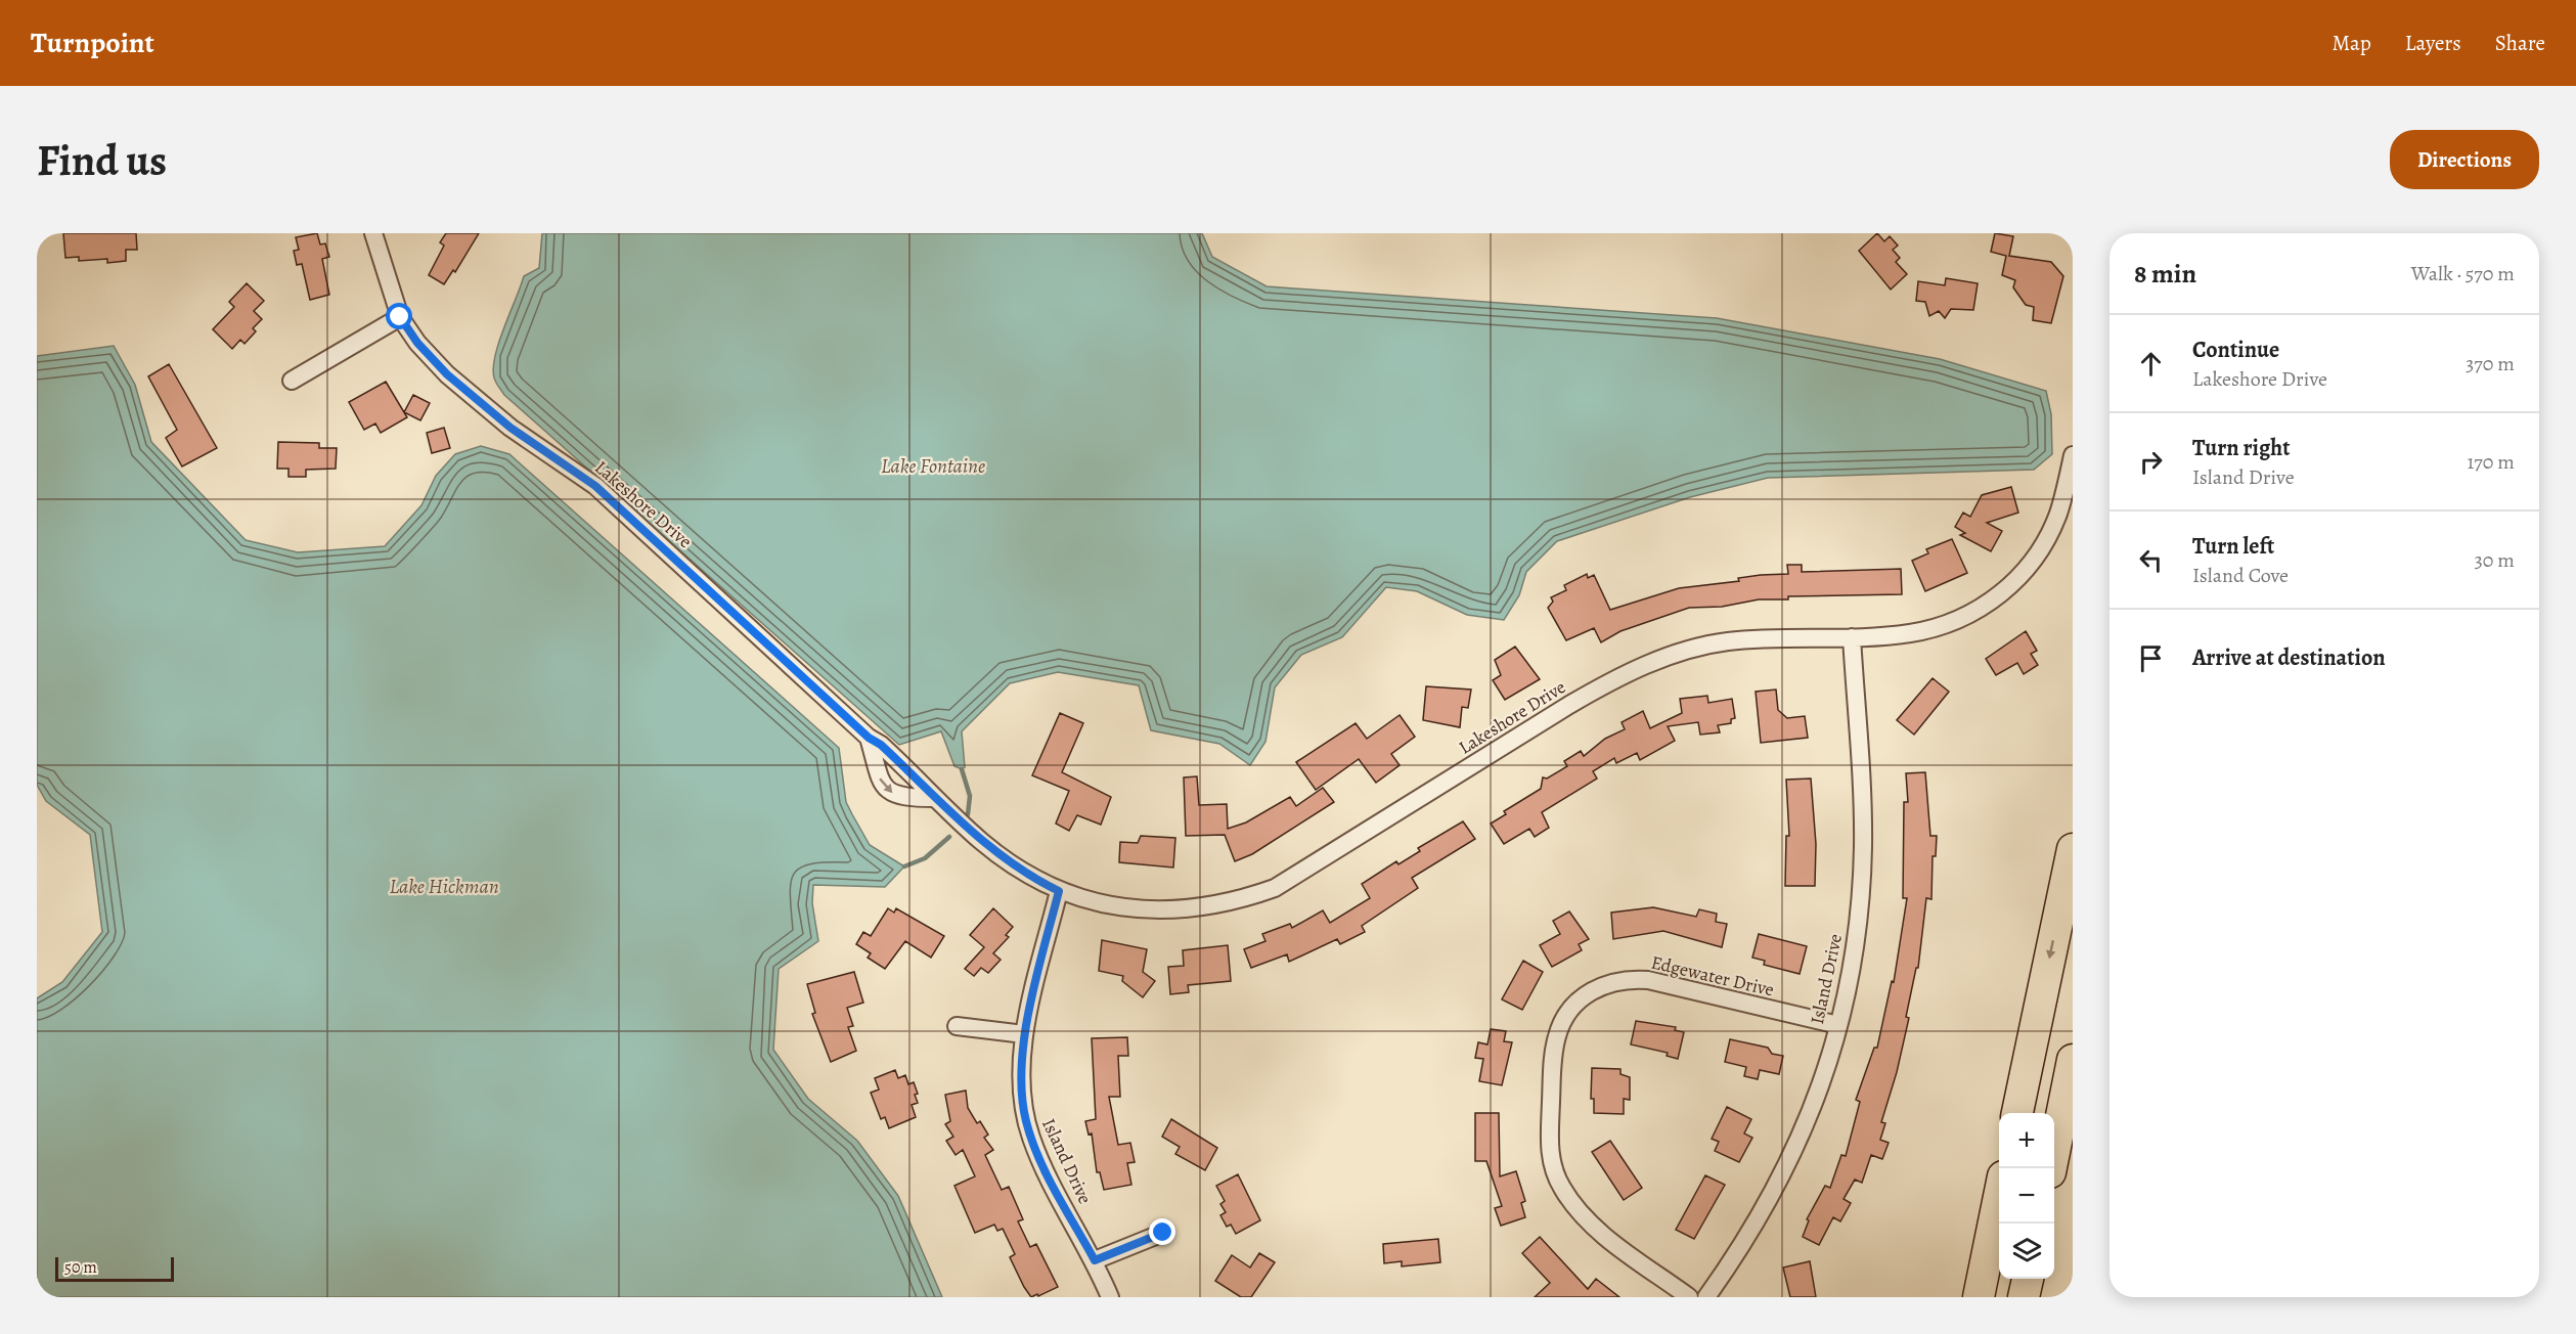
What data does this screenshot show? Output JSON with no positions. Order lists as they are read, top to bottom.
{
  "streets": {
    "street": ["Lakeshore Drive", "Edgewater Drive", "Island Drive"]
  },
  "crossings": [
    ["Lakeshore Drive", "Island Drive"],
    ["Edgewater Drive", "Island Drive"]
  ],
  "water": ["Lake Fontaine", "Lake Hickman"],
  "scale_bar": "50 m",
  "page": {
    "header": "Turnpoint",
    "nav": ["Map", "Layers", "Share"],
    "buttons": "Directions",
    "title": "Find us",
    "heading": ["8 min", "Walk · 570 m"],
    "list": [
      ["Continue", "Lakeshore Drive", "370 m"],
      ["Turn right", "Island Drive", "170 m"],
      ["Turn left", "Island Cove", "30 m"],
      "Arrive at destination"
    ],
    "map_buttons": ["+", "−"],
    "scale": "50 m"
  }
}
